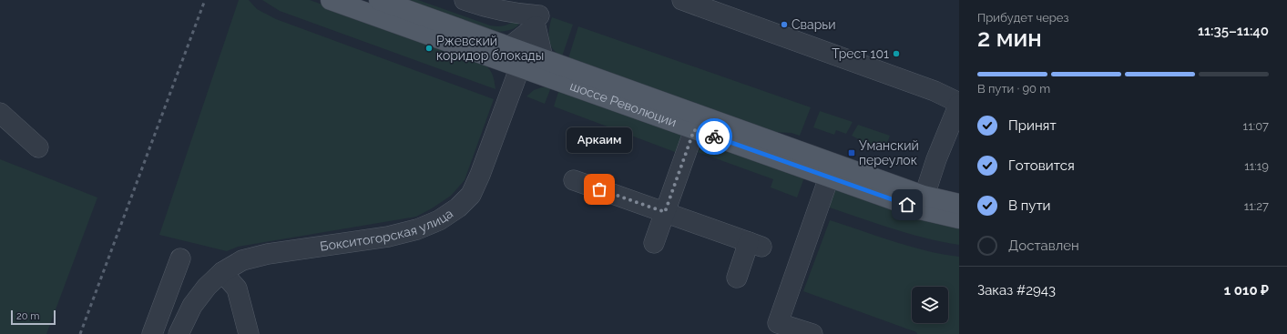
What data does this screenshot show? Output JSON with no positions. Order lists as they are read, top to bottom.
{
  "streets": {
    "main road": ["шоссе Революции"],
    "street": ["Бокситогорская улица"]
  },
  "crossings": [
    ["шоссе Революции", "Бокситогорская улица"]
  ],
  "places": {
    "other": [
      "Сварьи",
      "Ржевский коридор блокады",
      "Трест 101",
      "Аркаим"
    ],
    "transit": ["Уманский переулок"]
  },
  "scale_bar": "20 m",
  "page": {
    "heading": ["2 мин", "Прибудет через", "11:35–11:40"],
    "panel": ["Заказ #2943", "1 010 ₽"],
    "bar": "В пути · 90 m",
    "list": [
      ["Принят", "11:07"],
      ["Готовится", "11:19"],
      ["В пути", "11:27"],
      "Доставлен"
    ],
    "bubble": "Аркаим",
    "scale": "20 m"
  }
}
